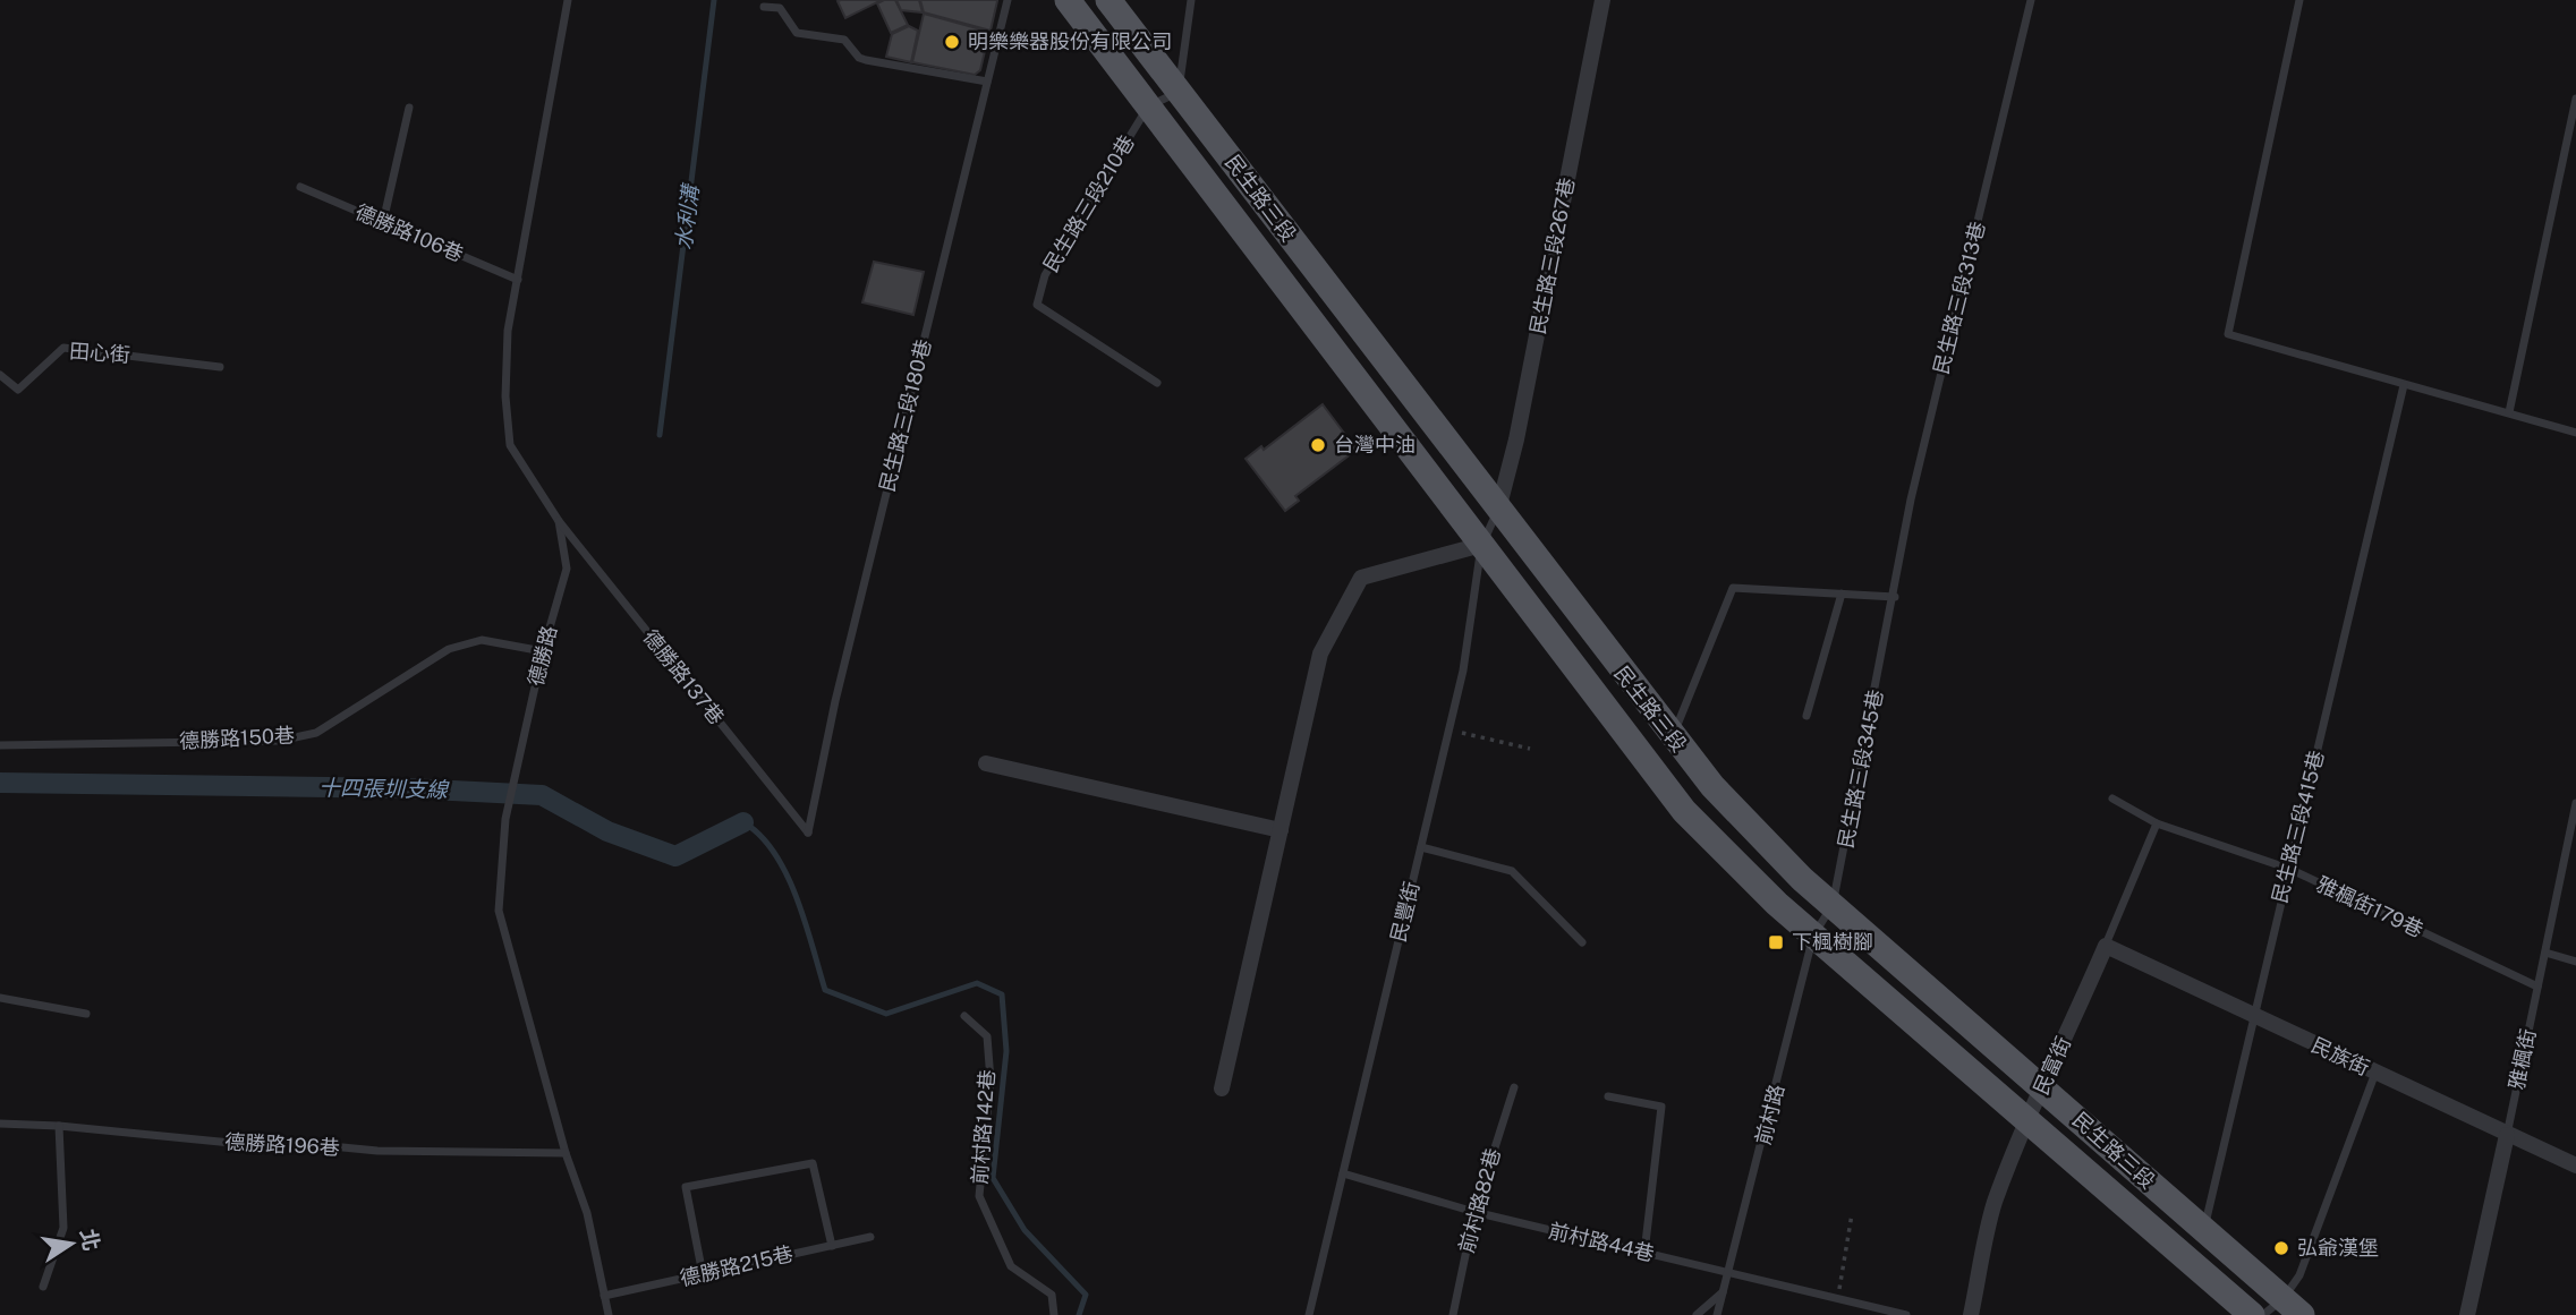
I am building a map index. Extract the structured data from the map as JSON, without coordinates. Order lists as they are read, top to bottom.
{
  "streets": {
    "main road": ["民生路三段"],
    "street": [
      "民生路三段267巷",
      "民族街",
      "雅楓街",
      "民富街"
    ],
    "lane": [
      "民生路三段210巷",
      "德勝路106巷",
      "民生路三段313巷",
      "田心街",
      "民生路三段180巷",
      "德勝路",
      "德勝路137巷",
      "德勝路150巷",
      "民生路三段345巷",
      "民生路三段415巷",
      "雅楓街179巷",
      "民豐街",
      "前村路",
      "前村路142巷",
      "德勝路196巷",
      "前村路82巷",
      "前村路44巷",
      "德勝路215巷"
    ]
  },
  "crossings": [
    ["民生路三段", "民生路三段210巷"],
    ["民生路三段", "民生路三段267巷"],
    ["民生路三段", "民生路三段345巷"],
    ["民生路三段", "民生路三段415巷"],
    ["民生路三段", "民豐街"],
    ["民生路三段", "民富街"],
    ["民生路三段", "前村路"],
    ["德勝路106巷", "德勝路"],
    ["民生路三段267巷", "民豐街"],
    ["民生路三段313巷", "民生路三段345巷"],
    ["民生路三段180巷", "德勝路137巷"],
    ["德勝路", "德勝路137巷"],
    ["德勝路", "德勝路150巷"],
    ["德勝路", "德勝路196巷"],
    ["德勝路", "德勝路215巷"],
    ["民生路三段345巷", "前村路"],
    ["民生路三段415巷", "雅楓街179巷"],
    ["民生路三段415巷", "民族街"],
    ["雅楓街179巷", "雅楓街"],
    ["雅楓街179巷", "民富街"],
    ["民豐街", "前村路44巷"],
    ["民族街", "雅楓街"],
    ["民族街", "民富街"],
    ["前村路", "前村路44巷"],
    ["前村路82巷", "前村路44巷"]
  ],
  "water": ["水利溝", "十四張圳支線"],
  "places": {
    "other": ["明樂樂器股份有限公司", "台灣中油", "弘爺漢堡"],
    "transit": ["下楓樹腳"]
  },
  "north": "right"
}
